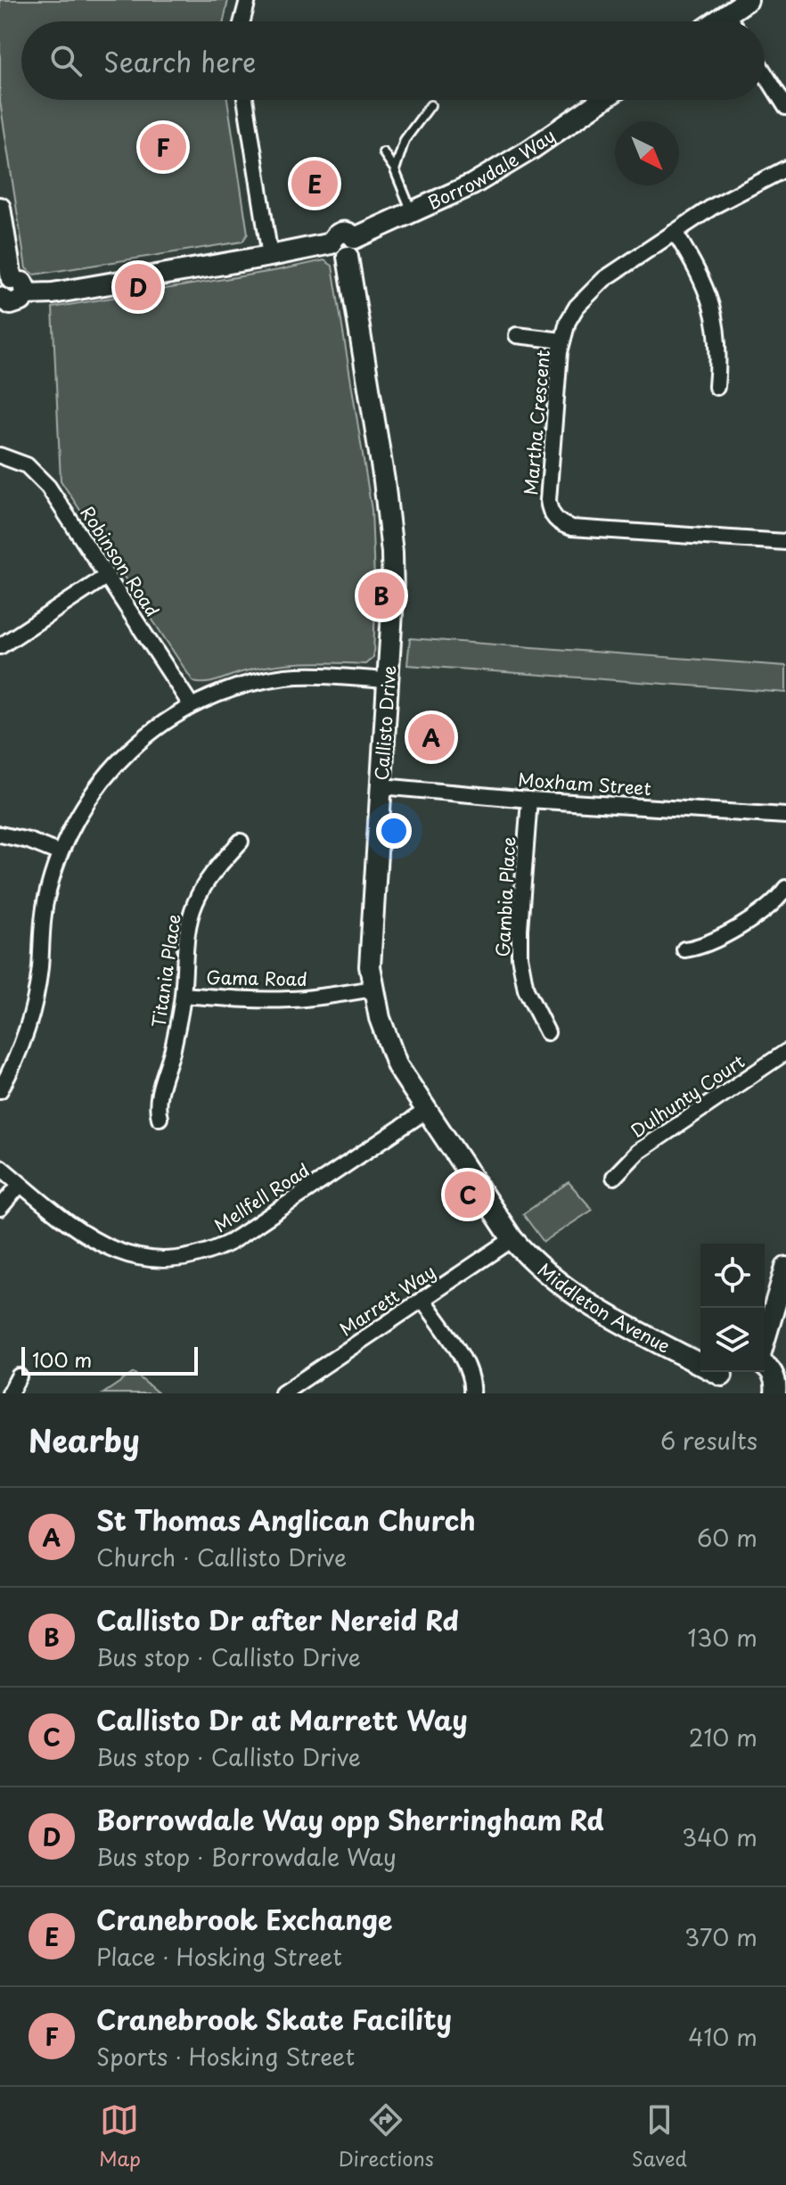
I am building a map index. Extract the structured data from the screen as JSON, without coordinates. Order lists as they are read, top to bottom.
{
  "streets": {
    "street": [
      "Borrowdale Way",
      "Martha Crescent",
      "Robinson Road",
      "Callisto Drive",
      "Moxham Street",
      "Gambia Place",
      "Titania Place",
      "Gama Road",
      "Dulhunty Court",
      "Mellfell Road",
      "Marrett Way",
      "Middleton Avenue"
    ]
  },
  "crossings": [
    ["Borrowdale Way", "Callisto Drive"],
    ["Callisto Drive", "Moxham Street"],
    ["Callisto Drive", "Gama Road"],
    ["Callisto Drive", "Mellfell Road"],
    ["Callisto Drive", "Marrett Way"],
    ["Callisto Drive", "Middleton Avenue"],
    ["Moxham Street", "Gambia Place"],
    ["Titania Place", "Gama Road"],
    ["Marrett Way", "Middleton Avenue"]
  ],
  "scale_bar": "100 m",
  "north": "bottom right",
  "page": {
    "search": "Search here",
    "pins": [
      "F",
      "E",
      "D",
      "B",
      "A",
      "C"
    ],
    "scale": "100 m",
    "heading": ["Nearby", "6 results"],
    "list": [
      {
        "mark": "A",
        "name": "St Thomas Anglican Church",
        "note": "Church · Callisto Drive",
        "value": "60 m"
      },
      {
        "mark": "B",
        "name": "Callisto Dr after Nereid Rd",
        "note": "Bus stop · Callisto Drive",
        "value": "130 m"
      },
      {
        "mark": "C",
        "name": "Callisto Dr at Marrett Way",
        "note": "Bus stop · Callisto Drive",
        "value": "210 m"
      },
      {
        "mark": "D",
        "name": "Borrowdale Way opp Sherringham Rd",
        "note": "Bus stop · Borrowdale Way",
        "value": "340 m"
      },
      {
        "mark": "E",
        "name": "Cranebrook Exchange",
        "note": "Place · Hosking Street",
        "value": "370 m"
      },
      {
        "mark": "F",
        "name": "Cranebrook Skate Facility",
        "note": "Sports · Hosking Street",
        "value": "410 m"
      }
    ],
    "nav": ["Map", "Directions", "Saved"]
  }
}
